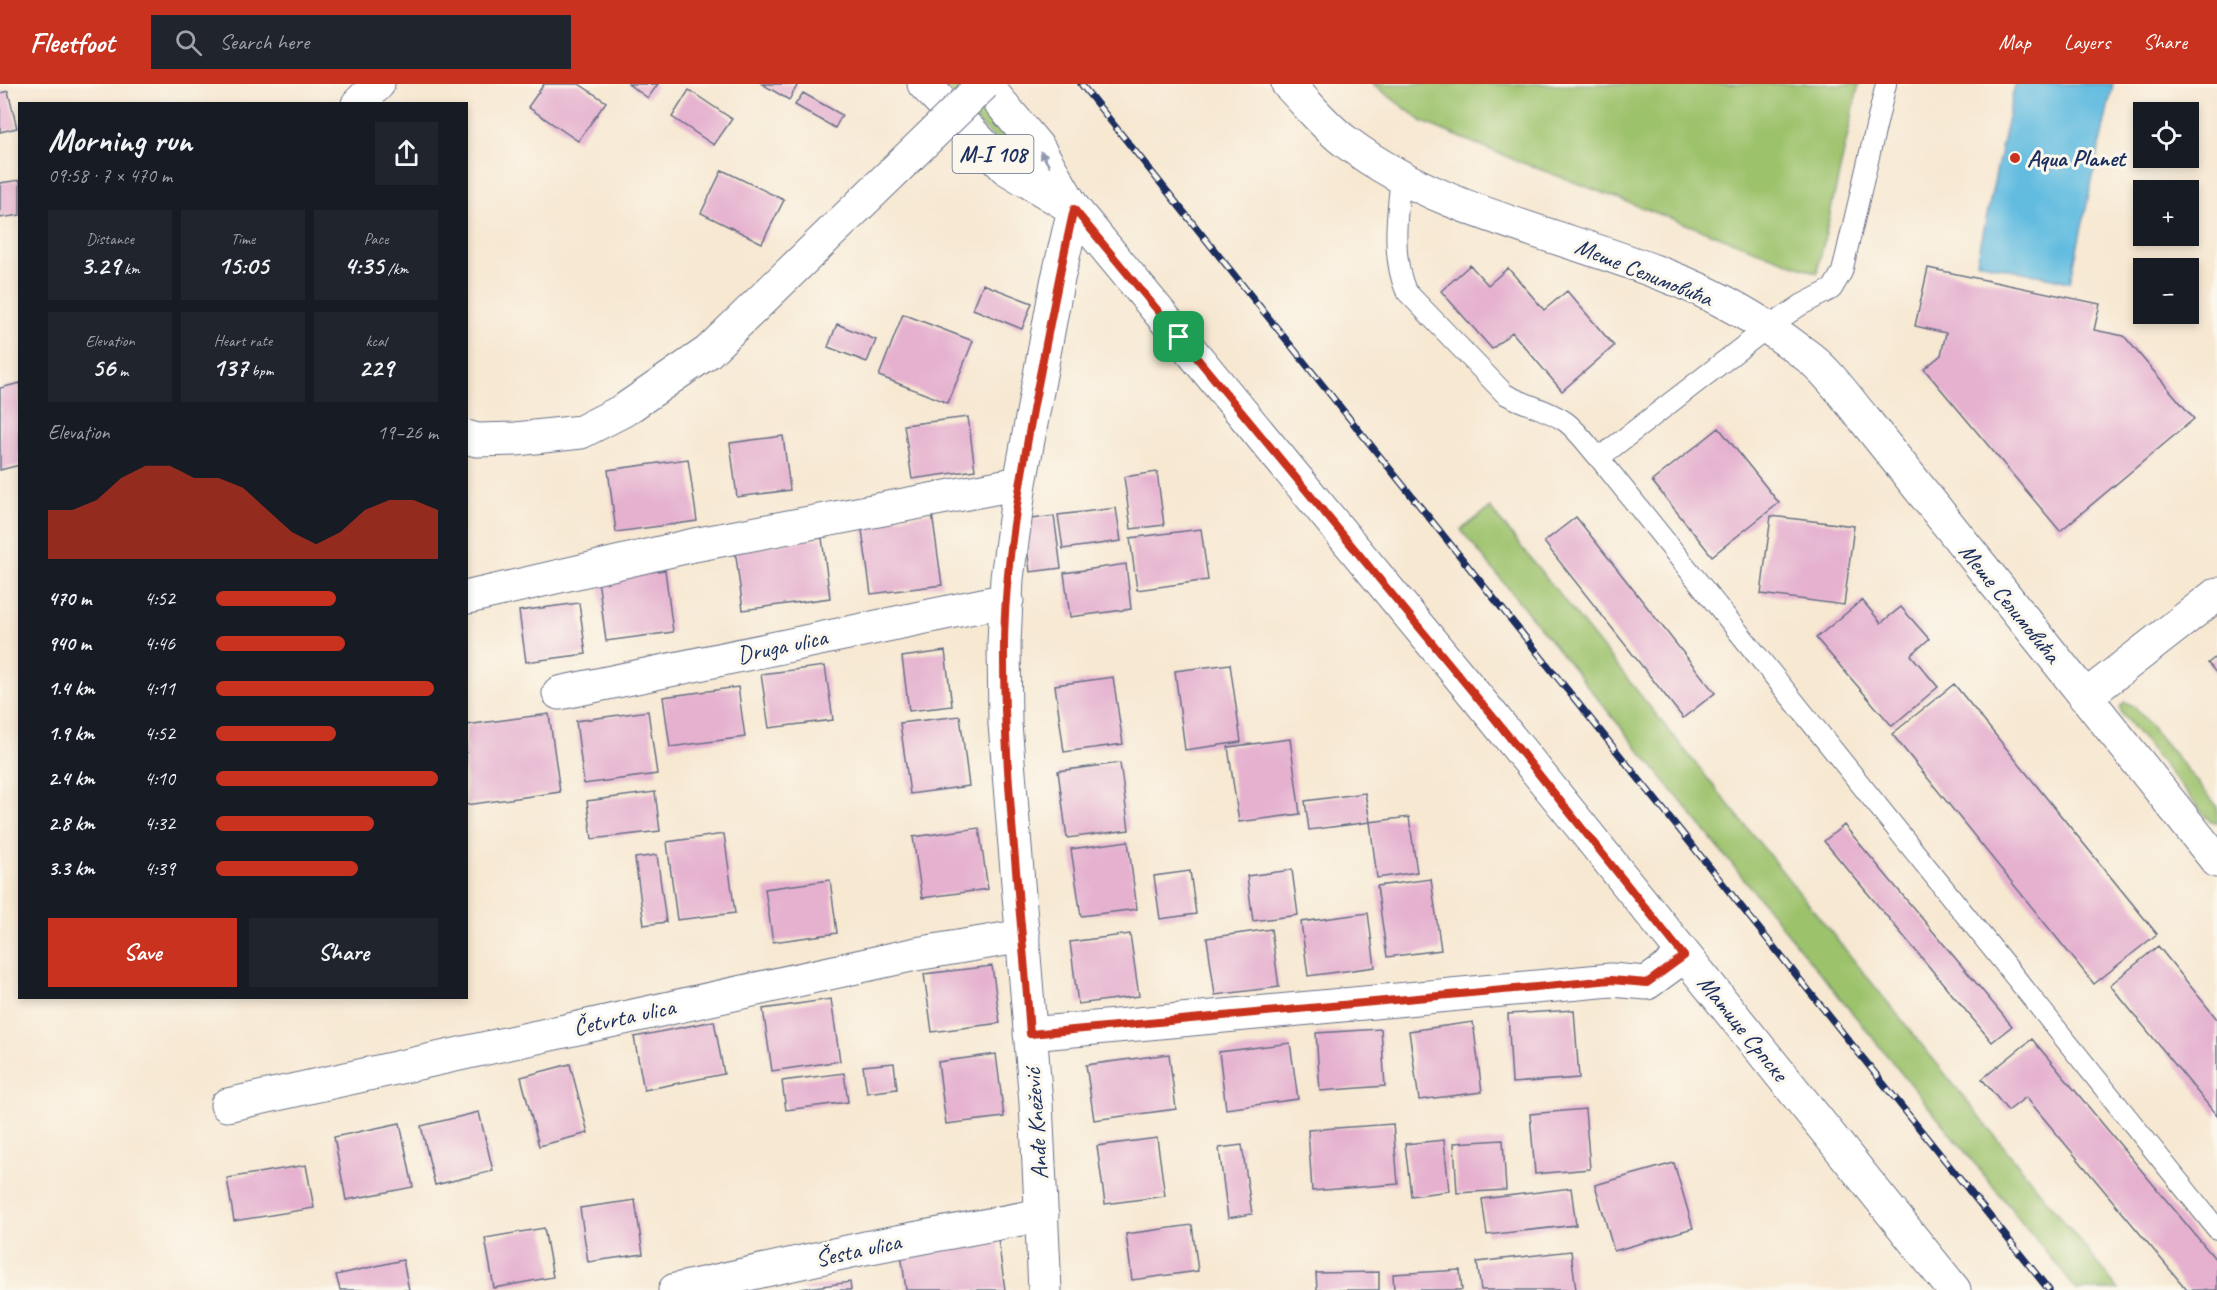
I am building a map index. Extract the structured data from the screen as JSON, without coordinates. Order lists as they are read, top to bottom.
{
  "streets": {
    "street": [
      "M-I 108",
      "Меше Селимовића",
      "Druga ulica",
      "Četvrta ulica",
      "Матице Српске",
      "Anđe Knežević",
      "Šesta ulica"
    ]
  },
  "crossings": [
    ["M-I 108", "Матице Српске"],
    ["M-I 108", "Anđe Knežević"],
    ["Druga ulica", "Anđe Knežević"],
    ["Četvrta ulica", "Anđe Knežević"],
    ["Матице Српске", "Anđe Knežević"],
    ["Anđe Knežević", "Šesta ulica"]
  ],
  "places": ["Aqua Planet"],
  "page": {
    "header": "Fleetfoot",
    "search": "Search here",
    "nav": ["Map", "Layers", "Share"],
    "map_buttons": ["+", "−"],
    "heading": ["Morning run", "09:58 · 7 × 470 m"],
    "stats": [
      ["Distance", "3.29 km"],
      ["Time", "15:05"],
      ["Pace", "4:35 /km"],
      ["Elevation", "56 m"],
      ["Heart rate", "137 bpm"],
      ["kcal", "229"]
    ],
    "chart": ["Elevation", "19–26 m"],
    "list": [
      {
        "name": "470 m",
        "note": "4:52"
      },
      {
        "name": "940 m",
        "note": "4:46"
      },
      {
        "name": "1.4 km",
        "note": "4:11"
      },
      {
        "name": "1.9 km",
        "note": "4:52"
      },
      {
        "name": "2.4 km",
        "note": "4:10"
      },
      {
        "name": "2.8 km",
        "note": "4:32"
      },
      {
        "name": "3.3 km",
        "note": "4:39"
      }
    ],
    "buttons": ["Save", "Share"]
  }
}
